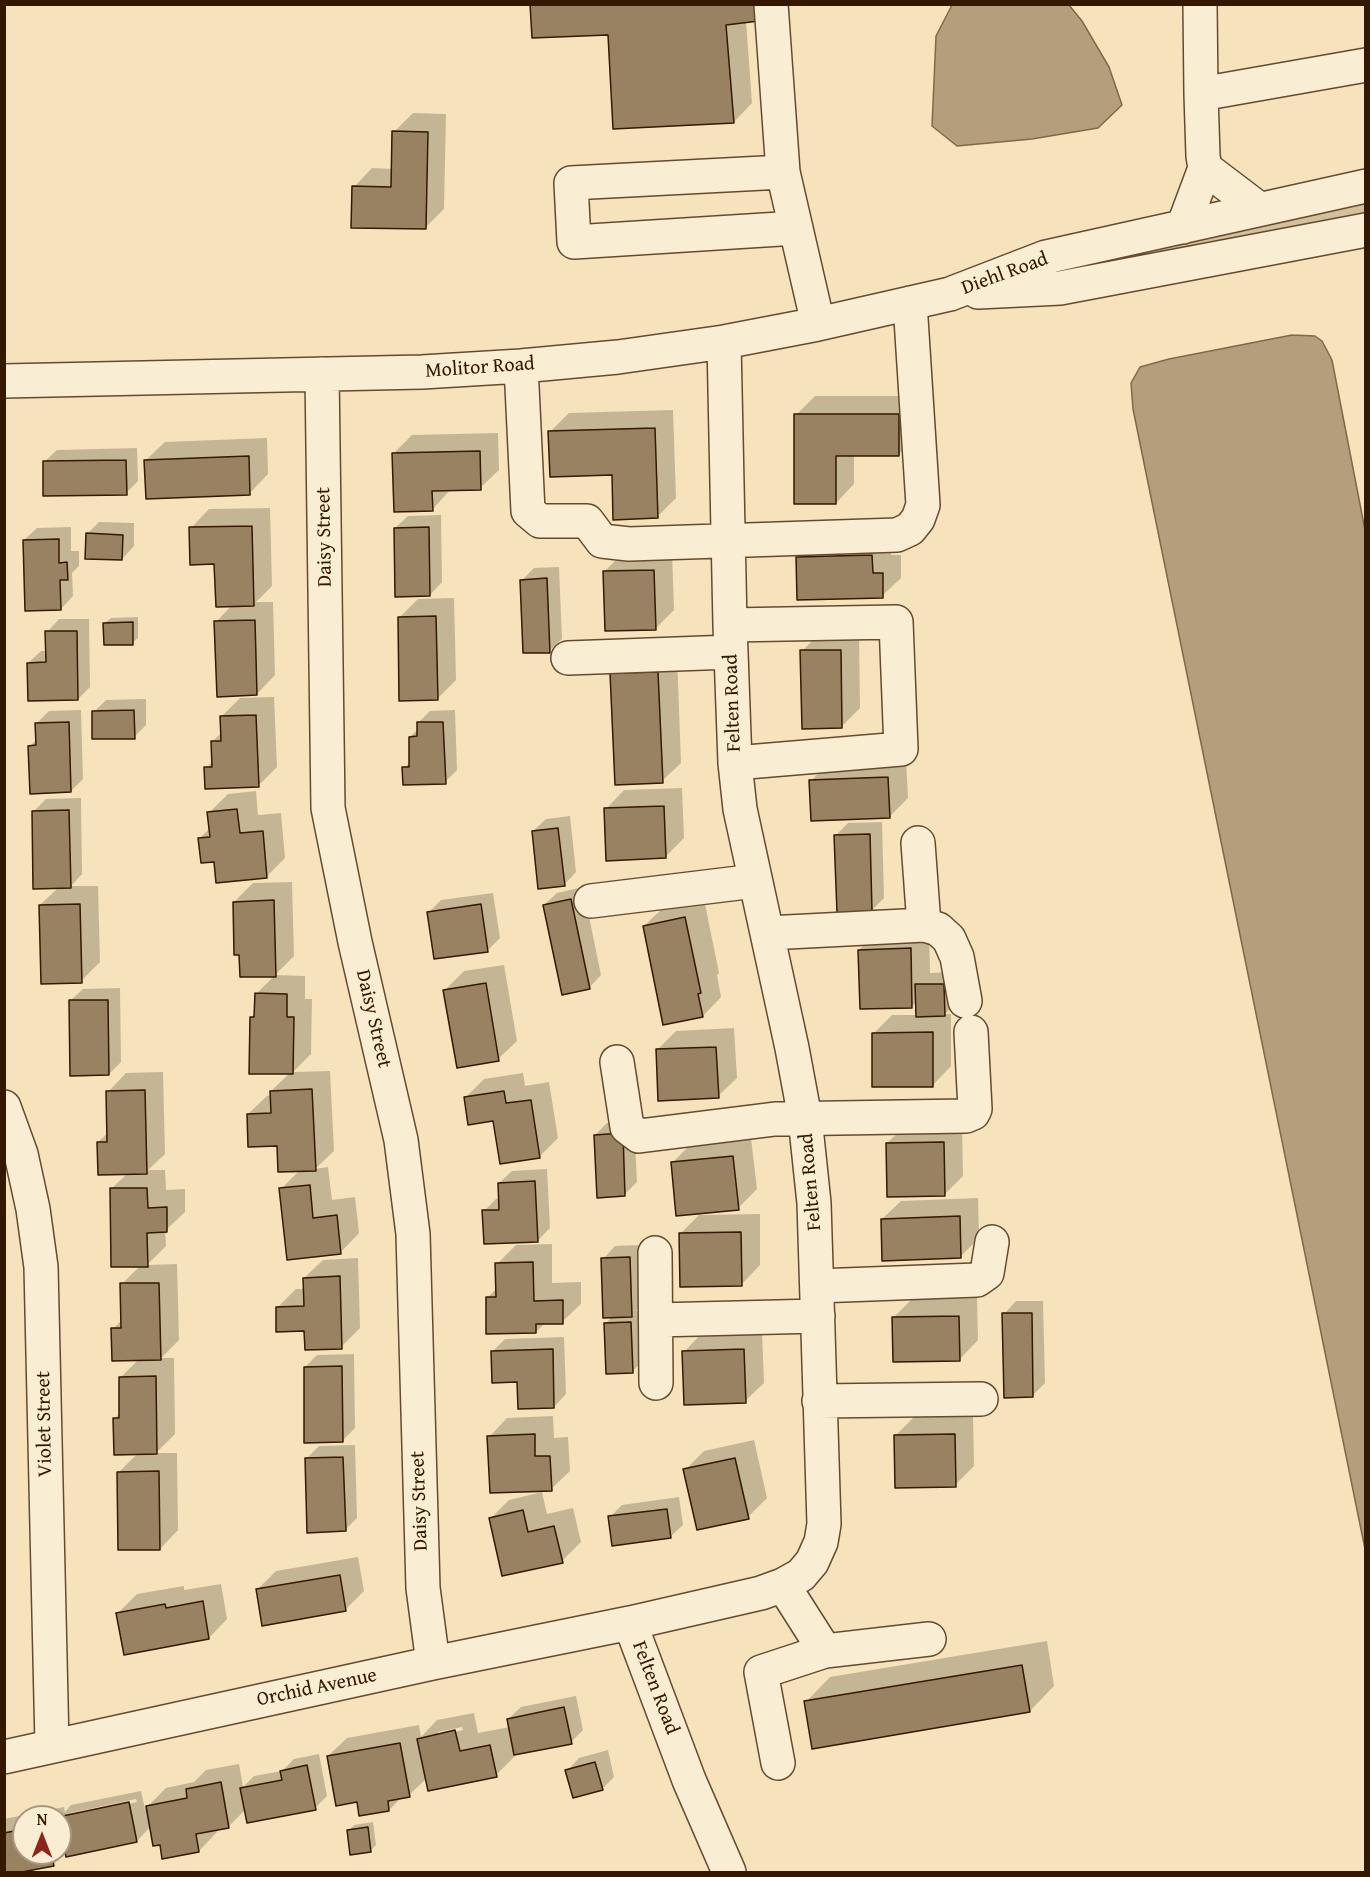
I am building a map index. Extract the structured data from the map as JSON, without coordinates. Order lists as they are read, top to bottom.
{
  "streets": {
    "street": [
      "Diehl Road",
      "Molitor Road",
      "Daisy Street",
      "Felten Road",
      "Violet Street",
      "Orchid Avenue"
    ]
  },
  "crossings": [
    ["Diehl Road", "Molitor Road"],
    ["Molitor Road", "Daisy Street"],
    ["Molitor Road", "Felten Road"],
    ["Daisy Street", "Orchid Avenue"],
    ["Felten Road", "Orchid Avenue"],
    ["Violet Street", "Orchid Avenue"]
  ],
  "north": "top"
}
